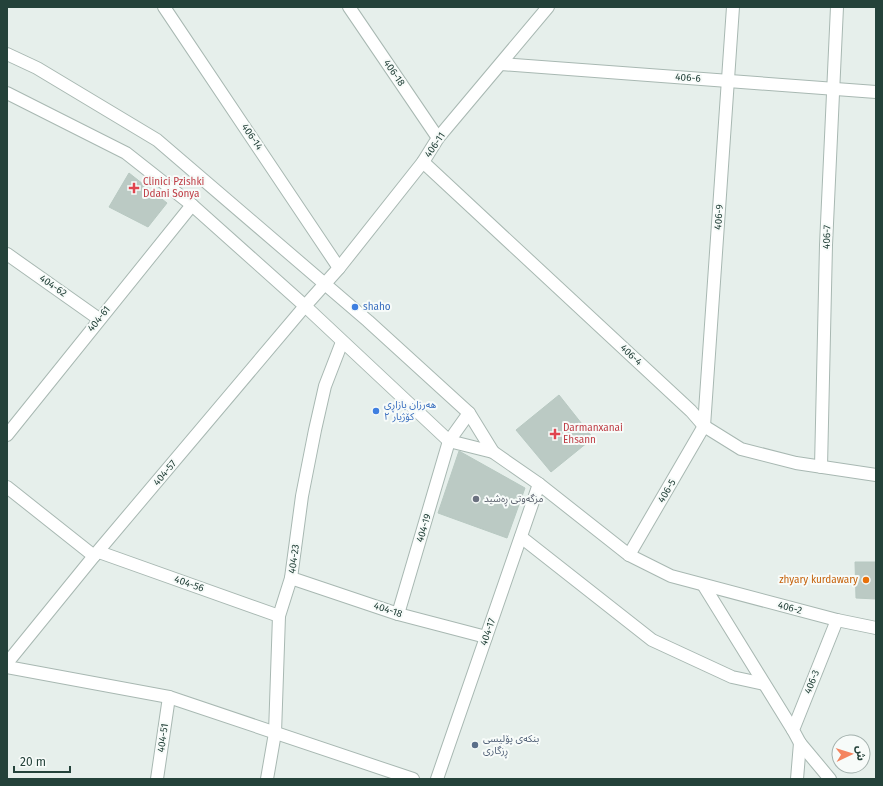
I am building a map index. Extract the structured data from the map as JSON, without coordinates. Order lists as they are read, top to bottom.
{
  "streets": {
    "street": [
      "406-18",
      "406-6",
      "406-14",
      "406-11",
      "406-9",
      "406-7",
      "404-62",
      "404-61",
      "406-4",
      "404-57",
      "406-5",
      "404-19",
      "404-23",
      "404-56",
      "406-2",
      "404-18",
      "404-17",
      "406-3",
      "404-51"
    ]
  },
  "crossings": [
    ["406-18", "406-11"],
    ["406-6", "406-11"],
    ["406-6", "406-9"],
    ["406-6", "406-7"],
    ["406-14", "406-11"],
    ["406-11", "406-4"],
    ["406-11", "404-57"],
    ["406-9", "406-4"],
    ["406-9", "406-5"],
    ["406-7", "406-4"],
    ["404-62", "404-61"],
    ["406-4", "406-5"],
    ["404-57", "404-56"],
    ["406-5", "406-2"],
    ["404-19", "404-18"],
    ["404-23", "404-56"],
    ["404-23", "404-18"],
    ["406-2", "404-17"],
    ["406-2", "406-3"],
    ["404-18", "404-17"]
  ],
  "places": {
    "health": ["Clinici Pzishki Ddani Sonya", "Darmanxanai Ehsann"],
    "other": [
      "shaho",
      "هەرزان بازاڕی کۆژیار ٢",
      "مزگەوتی ڕەشید",
      "zhyary kurdawary",
      "بنکەی پۆلیسی ڕزگاری"
    ]
  },
  "scale_bar": "20 m",
  "north": "right"
}
